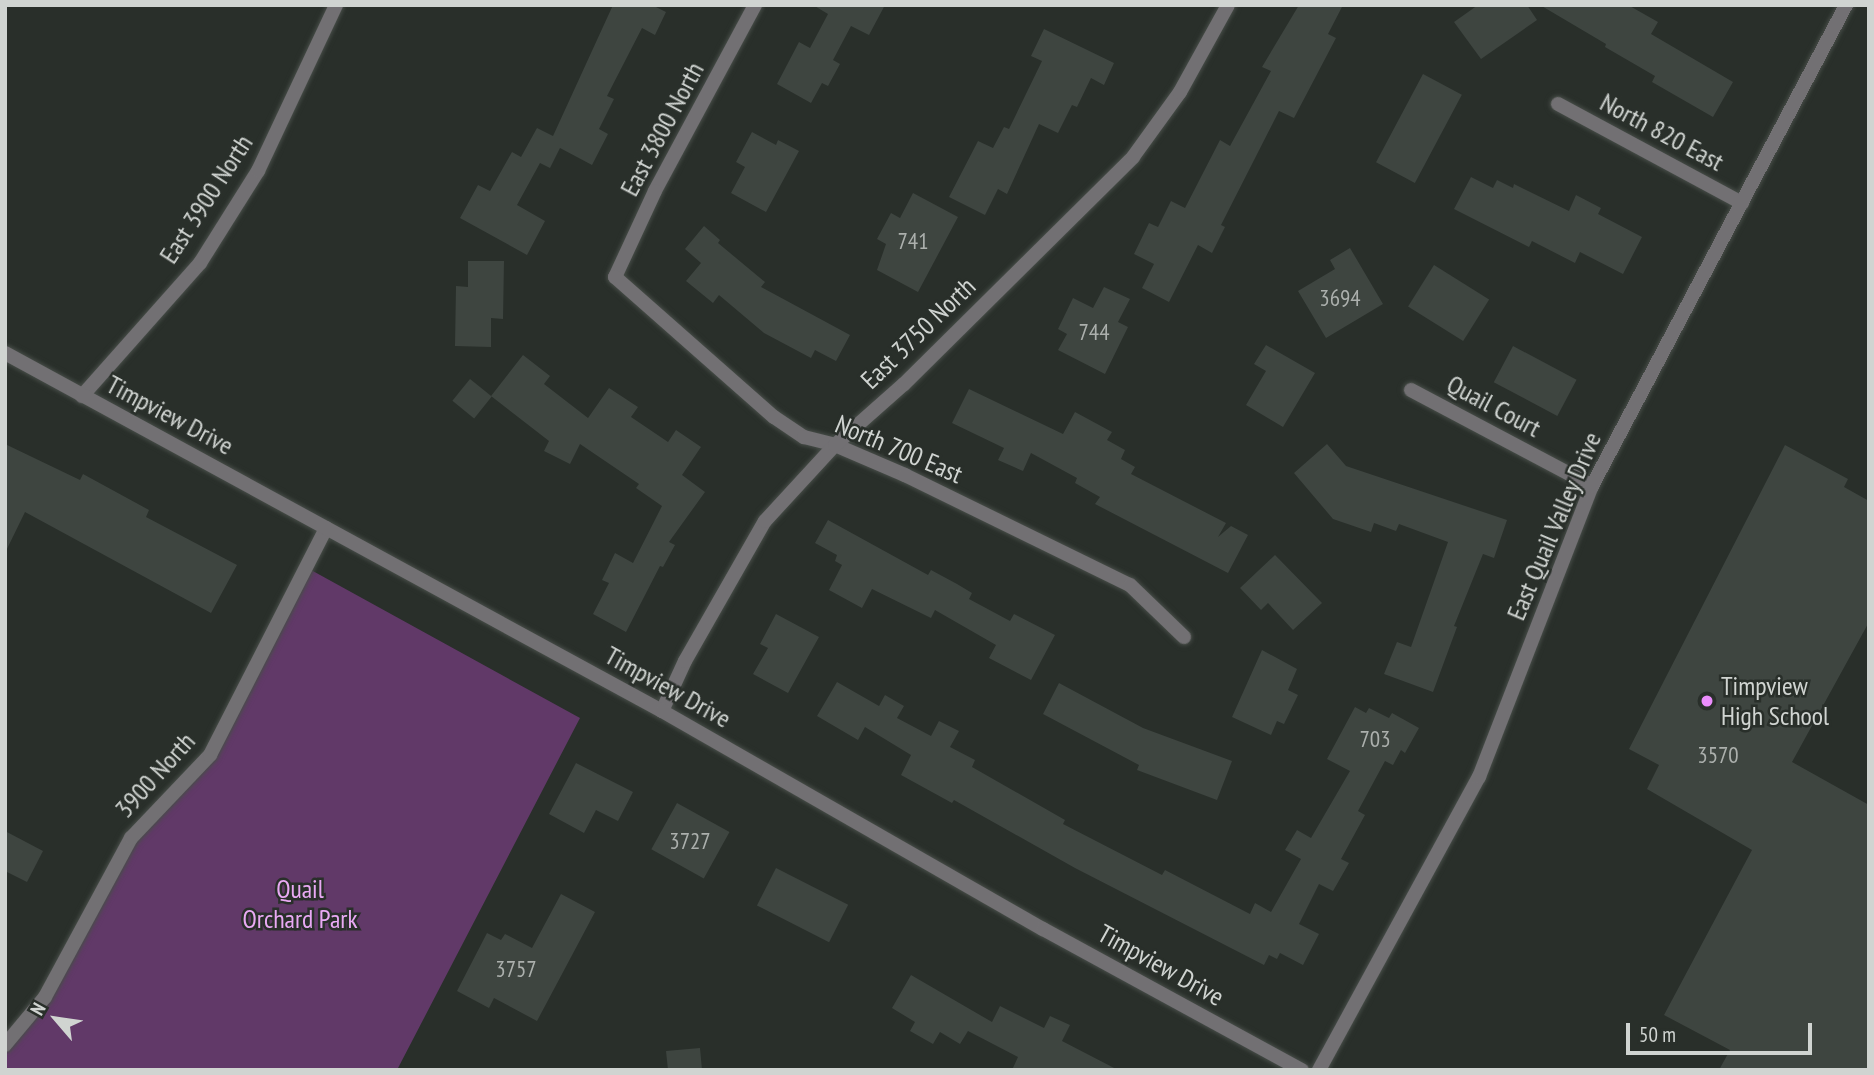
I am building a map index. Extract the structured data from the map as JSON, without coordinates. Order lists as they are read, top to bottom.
{
  "streets": {
    "street": [
      "East 3800 North",
      "North 820 East",
      "East 3900 North",
      "East 3750 North",
      "Quail Court",
      "Timpview Drive",
      "North 700 East",
      "East Quail Valley Drive",
      "3900 North"
    ]
  },
  "crossings": [
    ["East 3800 North", "North 700 East"],
    ["North 820 East", "East Quail Valley Drive"],
    ["East 3900 North", "Timpview Drive"],
    ["East 3750 North", "Timpview Drive"],
    ["East 3750 North", "North 700 East"],
    ["Quail Court", "East Quail Valley Drive"],
    ["Timpview Drive", "3900 North"]
  ],
  "parks": ["Quail Orchard Park"],
  "places": ["Timpview High School"],
  "house_numbers": [
    "741",
    "3694",
    "744",
    "703",
    "3570",
    "3727",
    "3757"
  ],
  "scale_bar": "50 m",
  "north": "top left"
}
